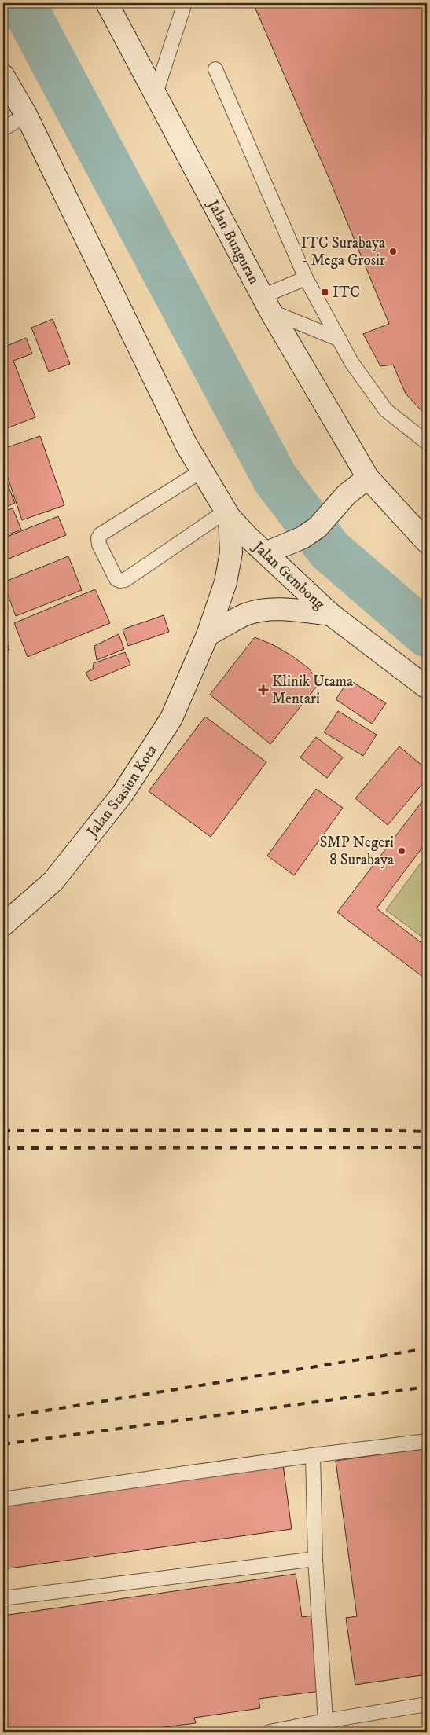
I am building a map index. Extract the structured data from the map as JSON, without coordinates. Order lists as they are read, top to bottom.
{
  "streets": {
    "main road": ["Jalan Bunguran", "Jalan Gembong", "Jalan Stasiun Kota"]
  },
  "crossings": [
    ["Jalan Gembong", "Jalan Stasiun Kota"]
  ],
  "places": {
    "other": ["ITC Surabaya - Mega Grosir", "SMP Negeri 8 Surabaya"],
    "transit": ["ITC"],
    "health": ["Klinik Utama Mentari"]
  }
}
